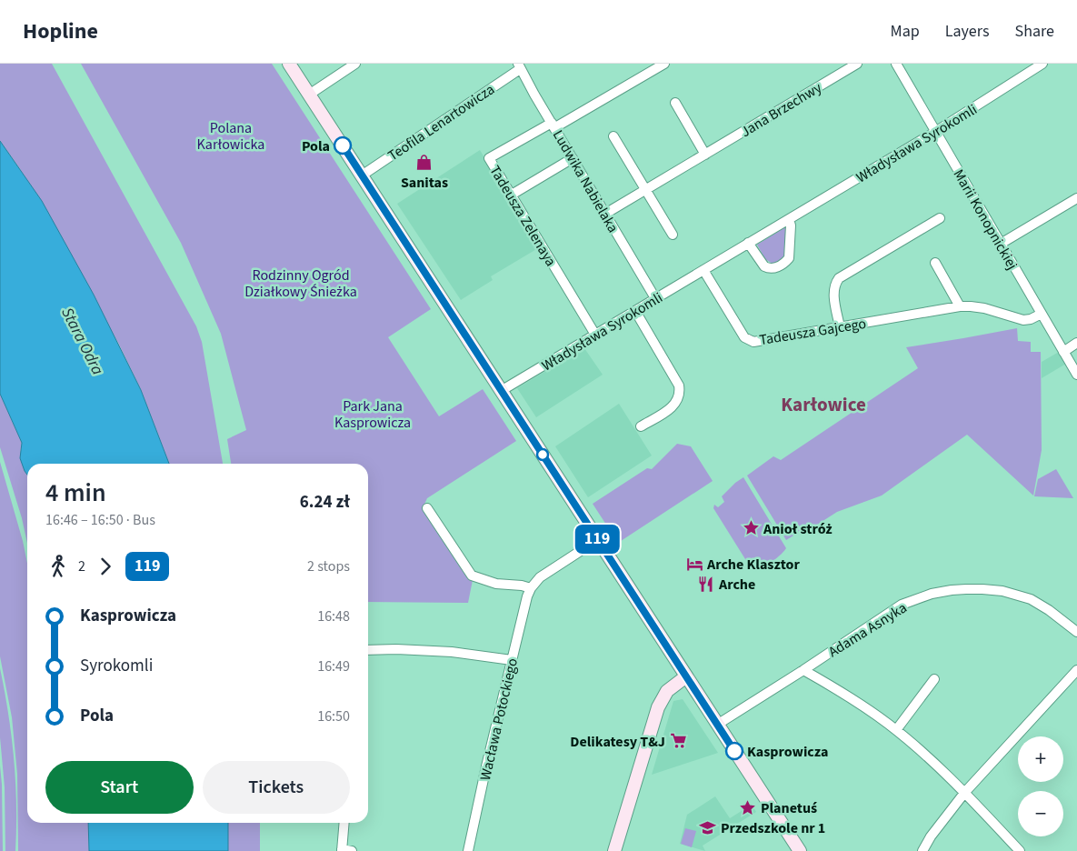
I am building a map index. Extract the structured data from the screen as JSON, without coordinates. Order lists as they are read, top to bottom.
{
  "streets": {
    "street": [
      "Jana Brzechwy",
      "Teofila Lenartowicza",
      "Władysława Syrokomli",
      "Ludwika Nabielaka",
      "Tadeusza Zelenaya",
      "Marii Konopnickiej",
      "Tadeusza Gajcego",
      "Adama Asnyka",
      "Wacława Potockiego"
    ]
  },
  "crossings": [
    ["Jana Brzechwy", "Ludwika Nabielaka"],
    ["Teofila Lenartowicza", "Ludwika Nabielaka"],
    ["Władysława Syrokomli", "Ludwika Nabielaka"],
    ["Władysława Syrokomli", "Tadeusza Zelenaya"],
    ["Władysława Syrokomli", "Marii Konopnickiej"],
    ["Władysława Syrokomli", "Tadeusza Gajcego"],
    ["Ludwika Nabielaka", "Tadeusza Zelenaya"],
    ["Marii Konopnickiej", "Tadeusza Gajcego"]
  ],
  "districts": ["Karłowice"],
  "water": ["Stara Odra"],
  "parks": ["Polana Karłowicka", "Rodzinny Ogród Działkowy Śnieżka", "Park Jana Kasprowicza"],
  "places": {
    "other": ["Pola", "Kasprowicza"],
    "shop": ["Sanitas"],
    "place": ["Anioł stróż", "Planetuś"],
    "hotel": ["Arche Klasztor"],
    "restaurant": ["Arche"],
    "supermarket": ["Delikatesy T&J"],
    "school or university": ["Przedszkole nr 1"]
  },
  "lines": ["bus line 119"],
  "page": {
    "header": "Hopline",
    "nav": ["Map", "Layers", "Share"],
    "on_map": "119",
    "heading": ["4 min", "16:46 – 16:50 · Bus", "6.24 zł"],
    "legs": ["2", "119", "2 stops"],
    "list": [
      {
        "name": "Kasprowicza",
        "value": "16:48"
      },
      {
        "name": "Syrokomli",
        "value": "16:49"
      },
      {
        "name": "Pola",
        "value": "16:50"
      }
    ],
    "map_buttons": ["+", "−"],
    "buttons": ["Start", "Tickets"]
  }
}
